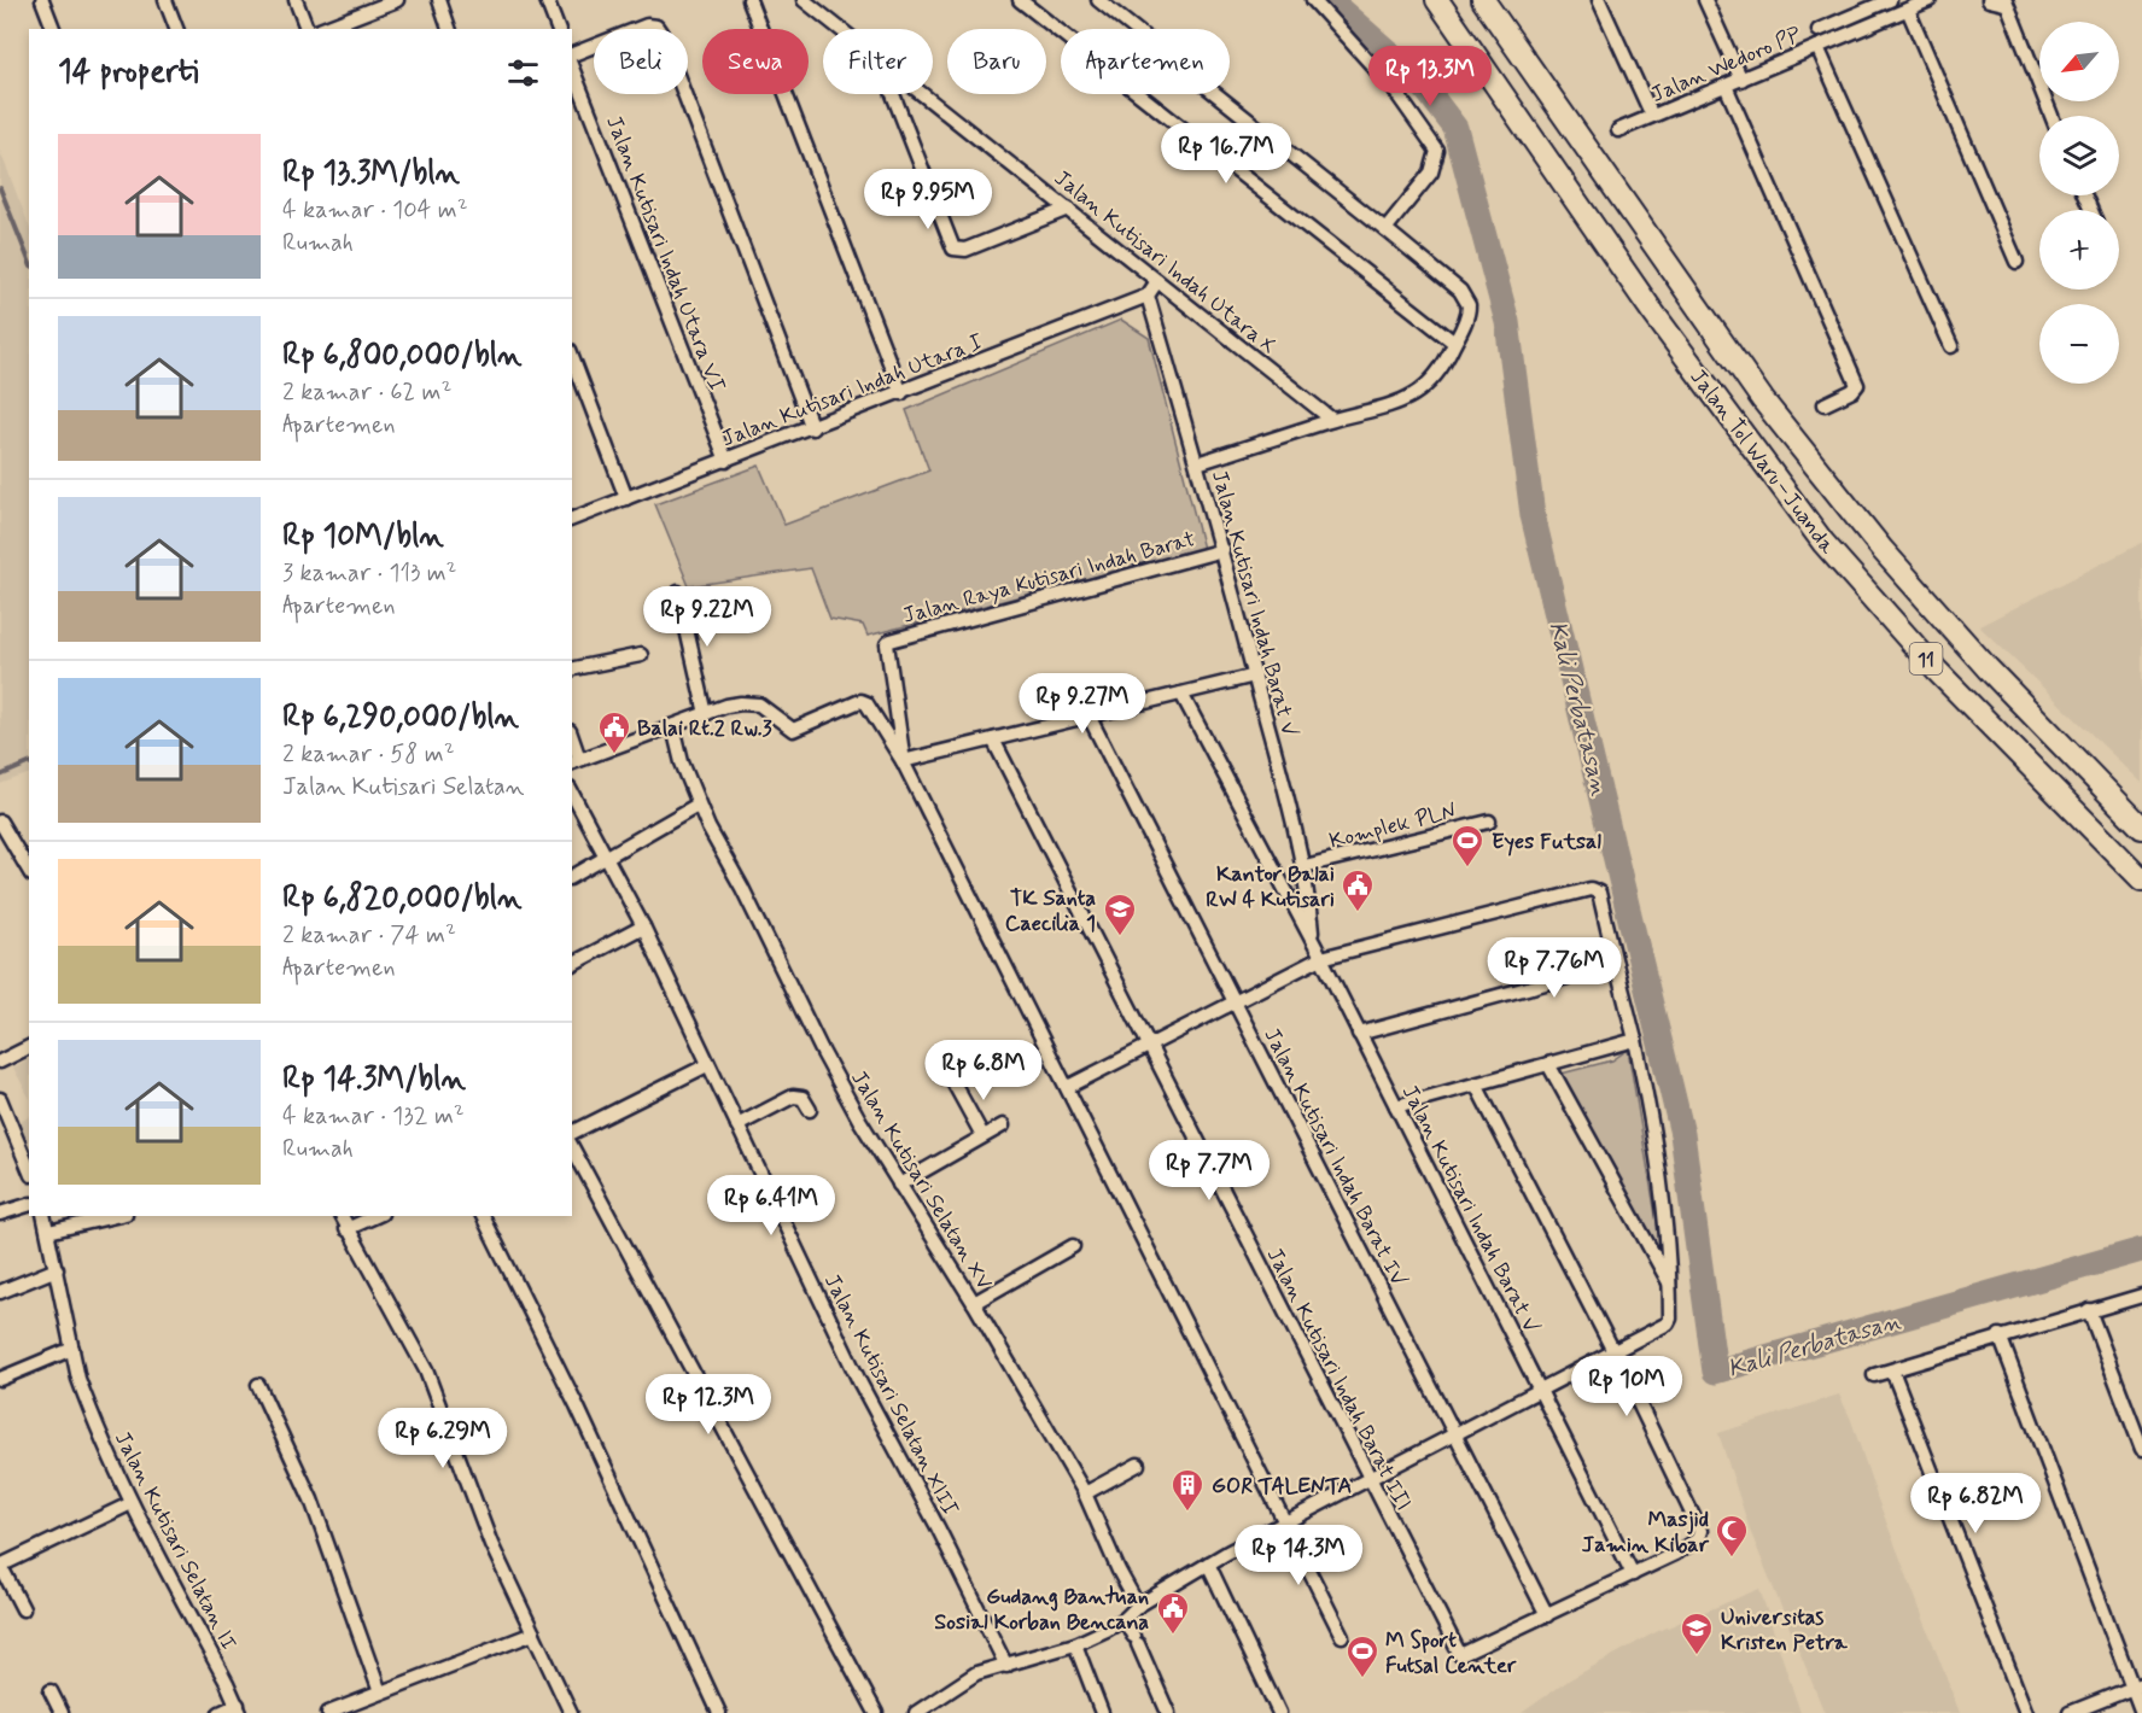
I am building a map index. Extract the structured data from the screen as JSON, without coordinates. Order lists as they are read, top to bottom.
{
  "streets": {
    "highway": ["Jalan Tol Waru–Juanda", "11"],
    "street": [
      "Jalan Wedoro PP",
      "Jalan Kutisari Indah Utara VI",
      "Jalan Kutisari Indah Utara X",
      "Jalan Kutisari Indah Utara I",
      "Jalan Raya Kutisari Indah Barat",
      "Jalan Kutisari Indah Barat V",
      "Komplek PLN",
      "Jalan Kutisari Indah Barat IV",
      "Jalan Kutisari Selatan XV",
      "Jalan Kutisari Indah Barat III",
      "Jalan Kutisari Selatan XIII",
      "Jalan Kutisari Selatan II"
    ]
  },
  "crossings": [
    ["Jalan Kutisari Indah Utara VI", "Jalan Kutisari Indah Utara I"],
    ["Jalan Kutisari Indah Utara I", "Jalan Kutisari Indah Barat V"],
    ["Jalan Raya Kutisari Indah Barat", "Jalan Kutisari Indah Barat V"],
    ["Jalan Kutisari Indah Barat V", "Komplek PLN"],
    ["Jalan Kutisari Indah Barat IV", "Jalan Kutisari Indah Barat III"]
  ],
  "water": ["Kali Perbatasan"],
  "places": {
    "public building": ["Balai Rt.2 Rw.3", "Kantor Balai RW 4 Kutisari", "Gudang Bantuan Sosial Korban Bencana"],
    "sports": ["Eyes Futsal", "M Sport Futsal Center"],
    "school or university": ["TK Santa Caecilia 1", "Universitas Kristen Petra"],
    "building": ["GOR TALENTA"],
    "mosque": ["Masjid Jamin Kibar"]
  },
  "north": "bottom left",
  "page": {
    "map_buttons": ["+", "−"],
    "chip": [
      "Beli",
      "Sewa",
      "Filter",
      "Baru",
      "Apartemen"
    ],
    "heading": "14 properti",
    "price": [
      "Rp 13.3M",
      "Rp 16.7M",
      "Rp 9.95M",
      "Rp 9.22M",
      "Rp 9.27M",
      "Rp 7.76M",
      "Rp 6.8M",
      "Rp 7.7M",
      "Rp 6.41M",
      "Rp 10M",
      "Rp 12.3M",
      "Rp 6.29M",
      "Rp 6.82M",
      "Rp 14.3M"
    ],
    "list": [
      {
        "name": "Rp 13.3M/bln",
        "note": "4 kamar · 104 m² · Rumah"
      },
      {
        "name": "Rp 6,800,000/bln",
        "note": "2 kamar · 62 m² · Apartemen"
      },
      {
        "name": "Rp 10M/bln",
        "note": "3 kamar · 113 m² · Apartemen"
      },
      {
        "name": "Rp 6,290,000/bln",
        "note": "2 kamar · 58 m² · Jalan Kutisari Selatan"
      },
      {
        "name": "Rp 6,820,000/bln",
        "note": "2 kamar · 74 m² · Apartemen"
      },
      {
        "name": "Rp 14.3M/bln",
        "note": "4 kamar · 132 m² · Rumah"
      }
    ]
  }
}
